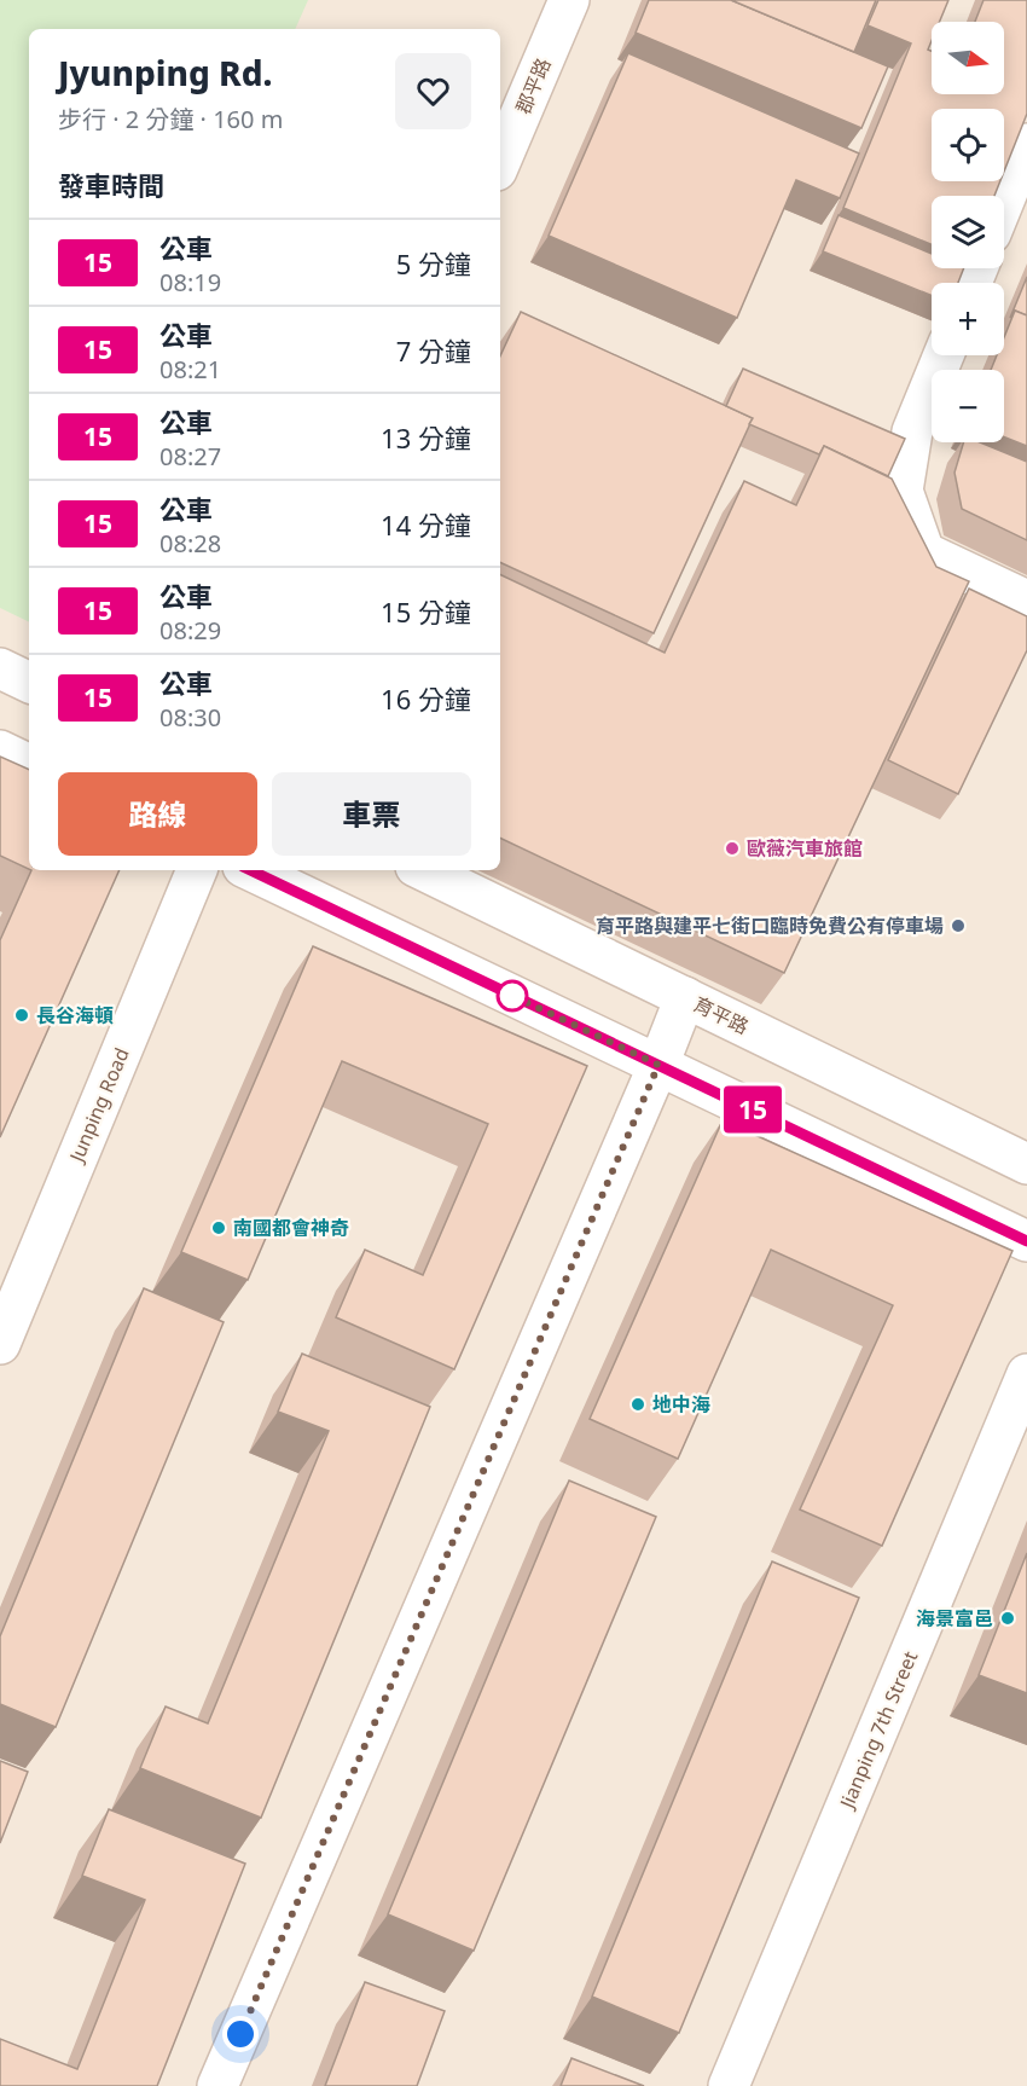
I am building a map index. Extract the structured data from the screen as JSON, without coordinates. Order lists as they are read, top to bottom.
{
  "streets": {
    "street": [
      "郡平路",
      "育平路",
      "Junping Road",
      "Jianping 7th Street"
    ]
  },
  "places": [
    "歐薇汽車旅館",
    "育平路與建平七街口臨時免費公有停車場",
    "長谷海頓",
    "南國都會神奇",
    "地中海",
    "海景富邑"
  ],
  "lines": ["bus line 15"],
  "north": "right",
  "page": {
    "on_map": "15",
    "map_buttons": ["+", "−"],
    "heading": [
      ["Jyunping Rd.", "步行 · 2 分鐘 · 160 m"],
      "發車時間"
    ],
    "list": [
      {
        "mark": "15",
        "name": "公車",
        "note": "08:19",
        "value": "5 分鐘"
      },
      {
        "mark": "15",
        "name": "公車",
        "note": "08:21",
        "value": "7 分鐘"
      },
      {
        "mark": "15",
        "name": "公車",
        "note": "08:27",
        "value": "13 分鐘"
      },
      {
        "mark": "15",
        "name": "公車",
        "note": "08:28",
        "value": "14 分鐘"
      },
      {
        "mark": "15",
        "name": "公車",
        "note": "08:29",
        "value": "15 分鐘"
      },
      {
        "mark": "15",
        "name": "公車",
        "note": "08:30",
        "value": "16 分鐘"
      }
    ],
    "buttons": ["路線", "車票"]
  }
}
